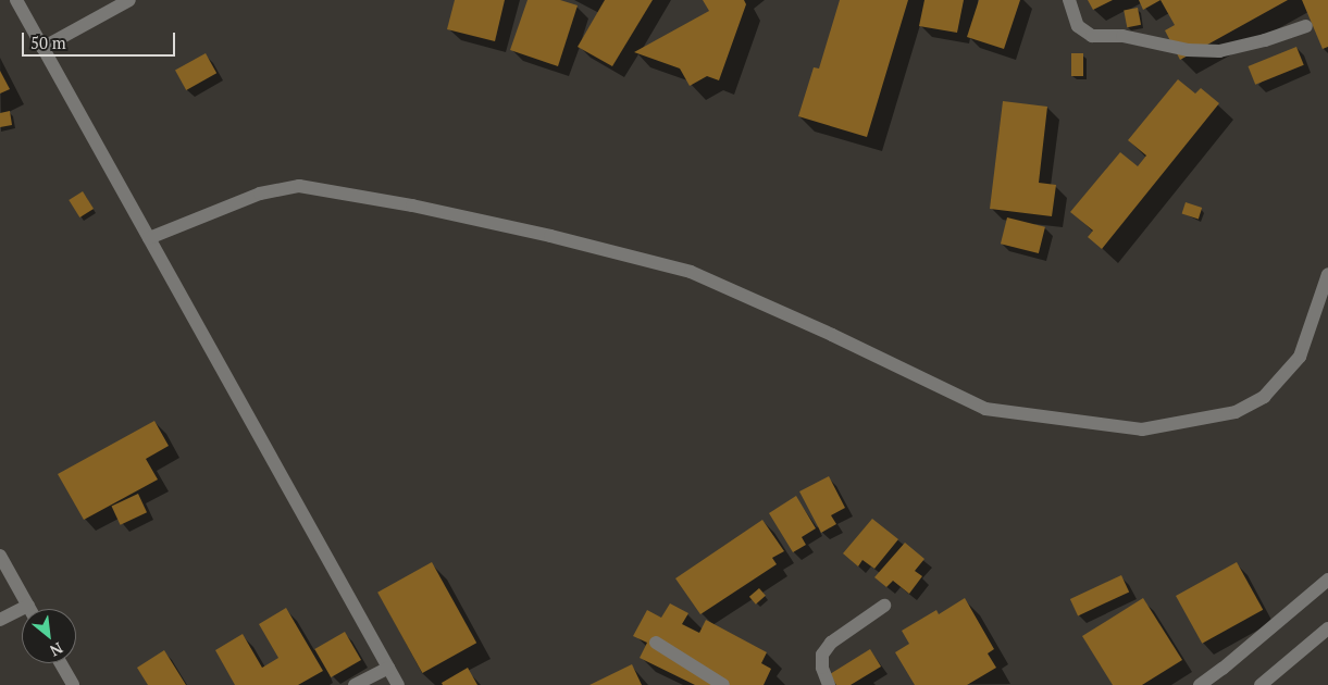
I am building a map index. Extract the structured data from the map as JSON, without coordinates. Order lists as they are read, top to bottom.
{
  "scale_bar": "50 m",
  "north": "bottom right"
}
